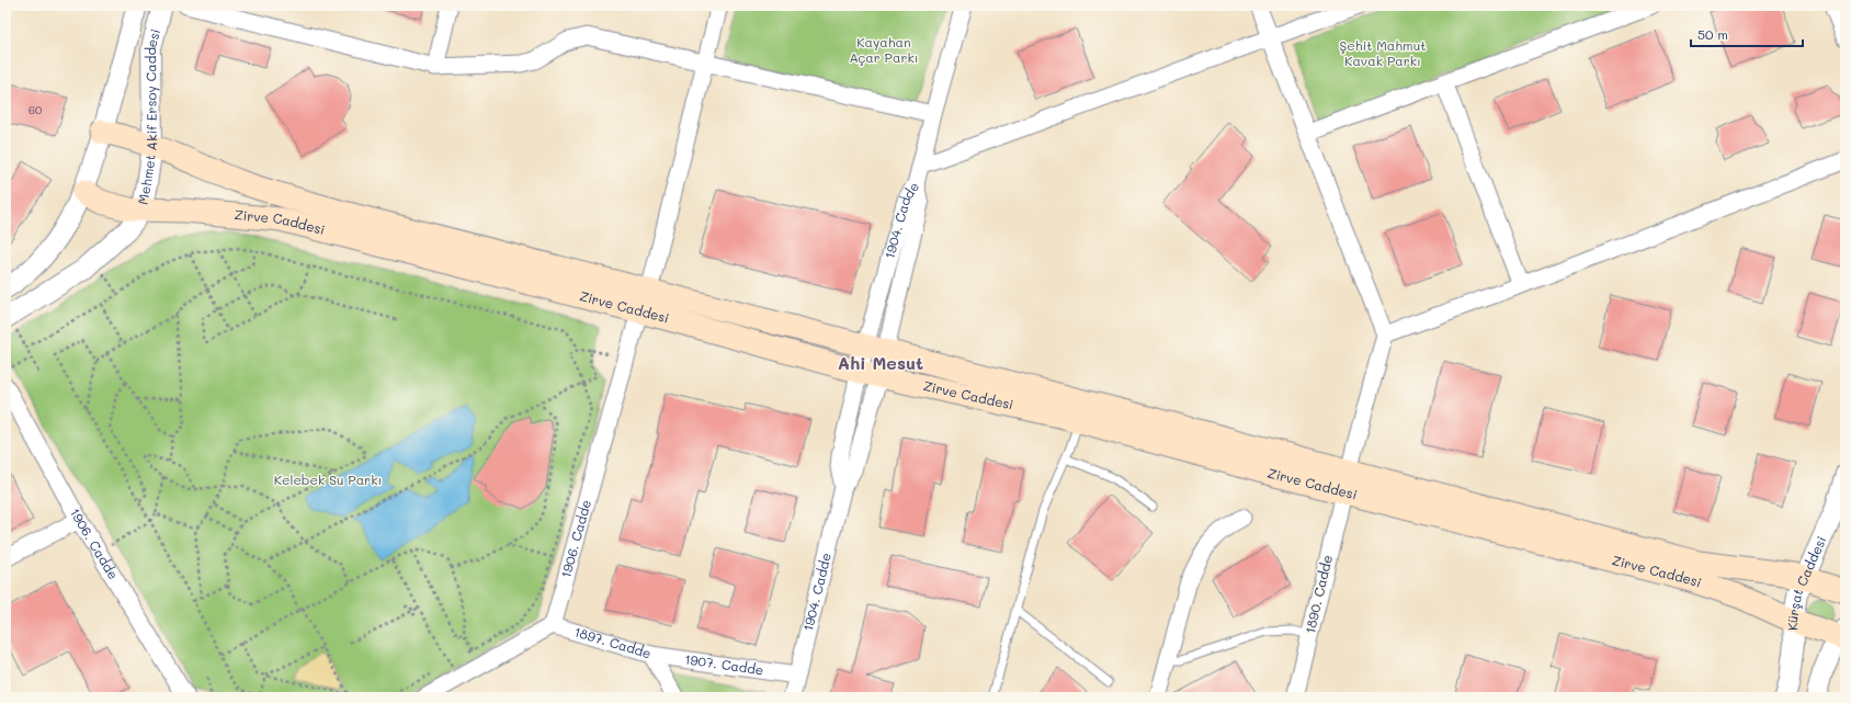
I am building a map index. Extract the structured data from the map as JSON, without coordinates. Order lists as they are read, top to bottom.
{
  "streets": {
    "main road": ["Zirve Caddesi"],
    "street": [
      "Mehmet Akif Ersoy Caddesi",
      "1904. Cadde",
      "1906. Cadde",
      "Kürşat Caddesi",
      "1890. Cadde",
      "1897. Cadde",
      "1907. Cadde"
    ]
  },
  "crossings": [
    ["Mehmet Akif Ersoy Caddesi", "Zirve Caddesi"],
    ["Zirve Caddesi", "1904. Cadde"],
    ["Zirve Caddesi", "1906. Cadde"],
    ["Zirve Caddesi", "Kürşat Caddesi"],
    ["Zirve Caddesi", "1890. Cadde"],
    ["1904. Cadde", "1907. Cadde"],
    ["1906. Cadde", "1897. Cadde"],
    ["1897. Cadde", "1907. Cadde"]
  ],
  "districts": ["Ahi Mesut"],
  "parks": ["Kayahan Açar Parkı", "Şehit Mahmut Kavak Parkı", "Kelebek Su Parkı"],
  "house_numbers": ["60"],
  "scale_bar": "50 m"
}
